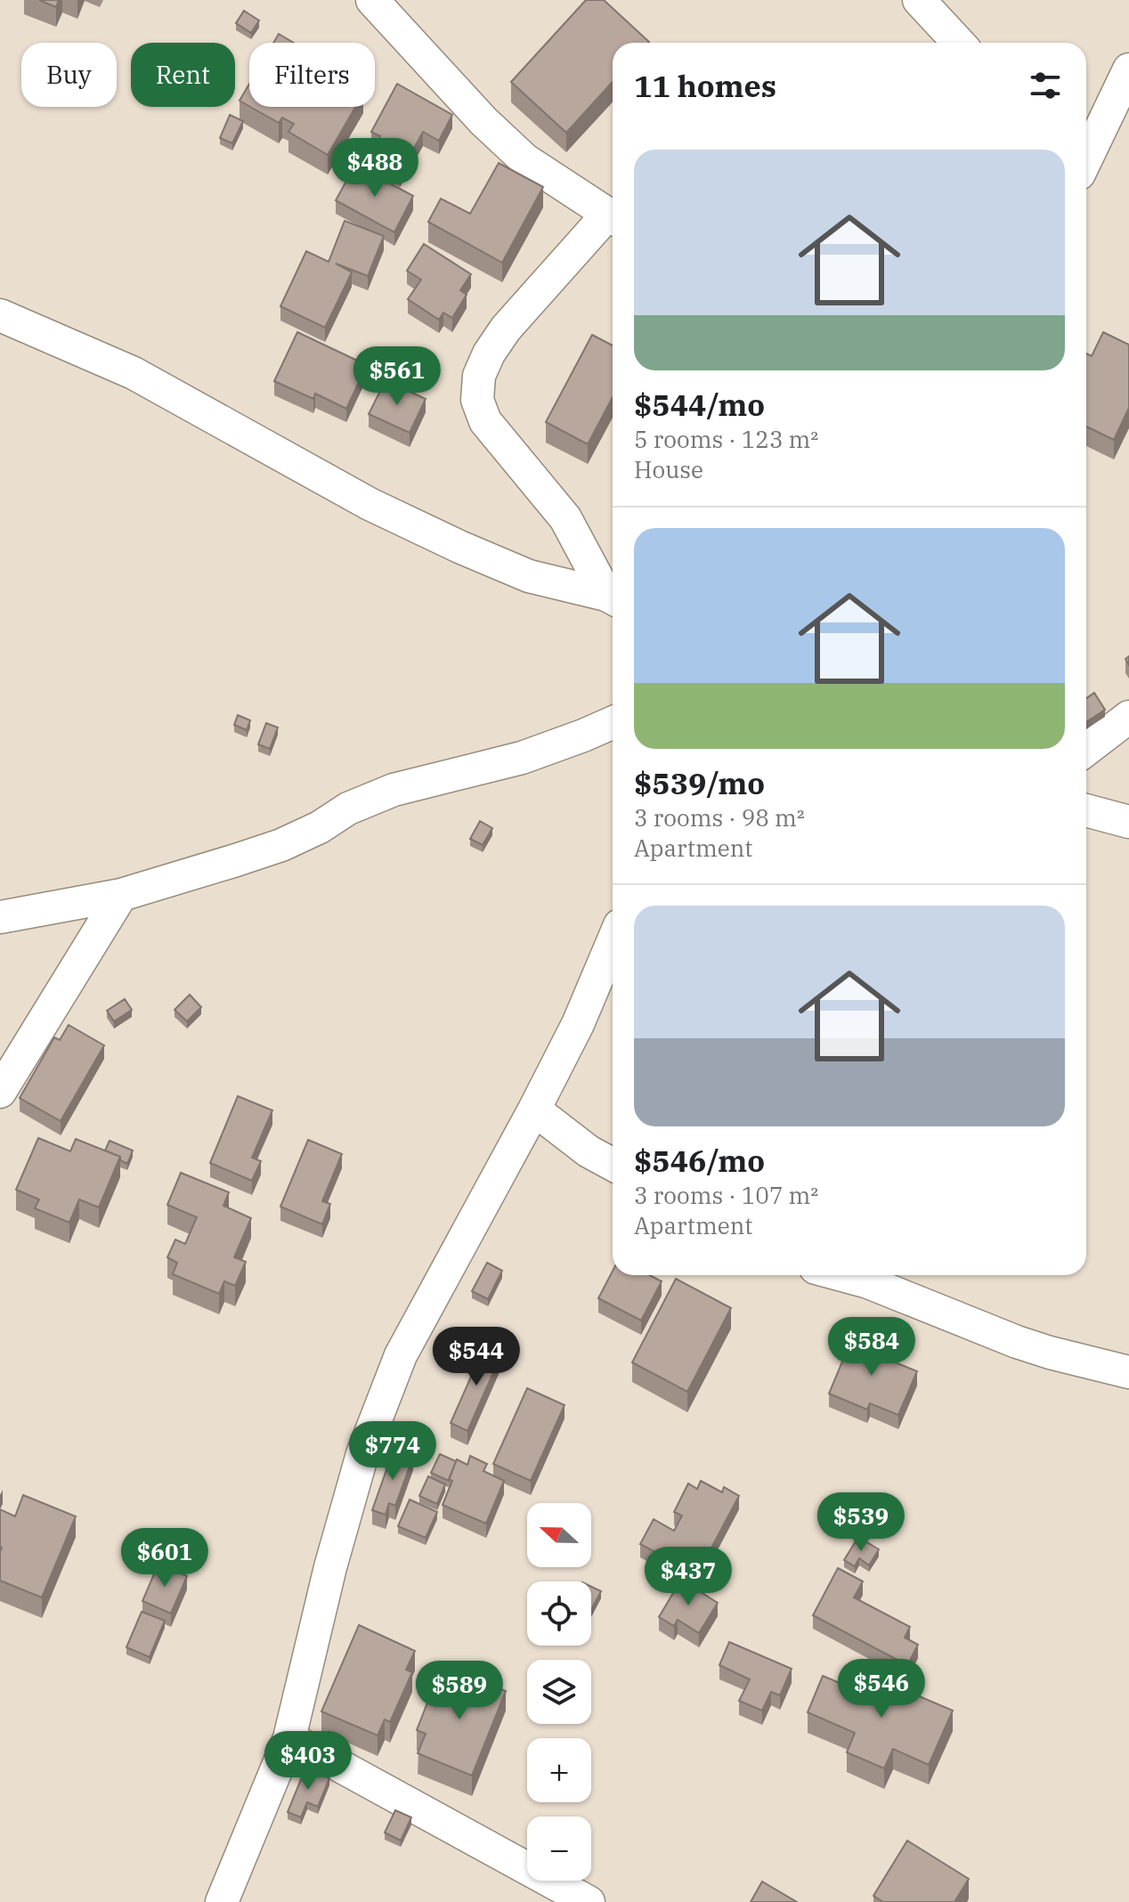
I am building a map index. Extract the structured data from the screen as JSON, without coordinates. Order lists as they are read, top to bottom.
{
  "north": "left",
  "page": {
    "chip": ["Buy", "Rent", "Filters"],
    "heading": "11 homes",
    "list": [
      {
        "name": "$544/mo",
        "note": "5 rooms · 123 m² · House"
      },
      {
        "name": "$539/mo",
        "note": "3 rooms · 98 m² · Apartment"
      },
      {
        "name": "$546/mo",
        "note": "3 rooms · 107 m² · Apartment"
      }
    ],
    "price": [
      "$488",
      "$561",
      "$584",
      "$544",
      "$774",
      "$539",
      "$601",
      "$437",
      "$546",
      "$589",
      "$403"
    ],
    "map_buttons": ["+", "−"]
  }
}
